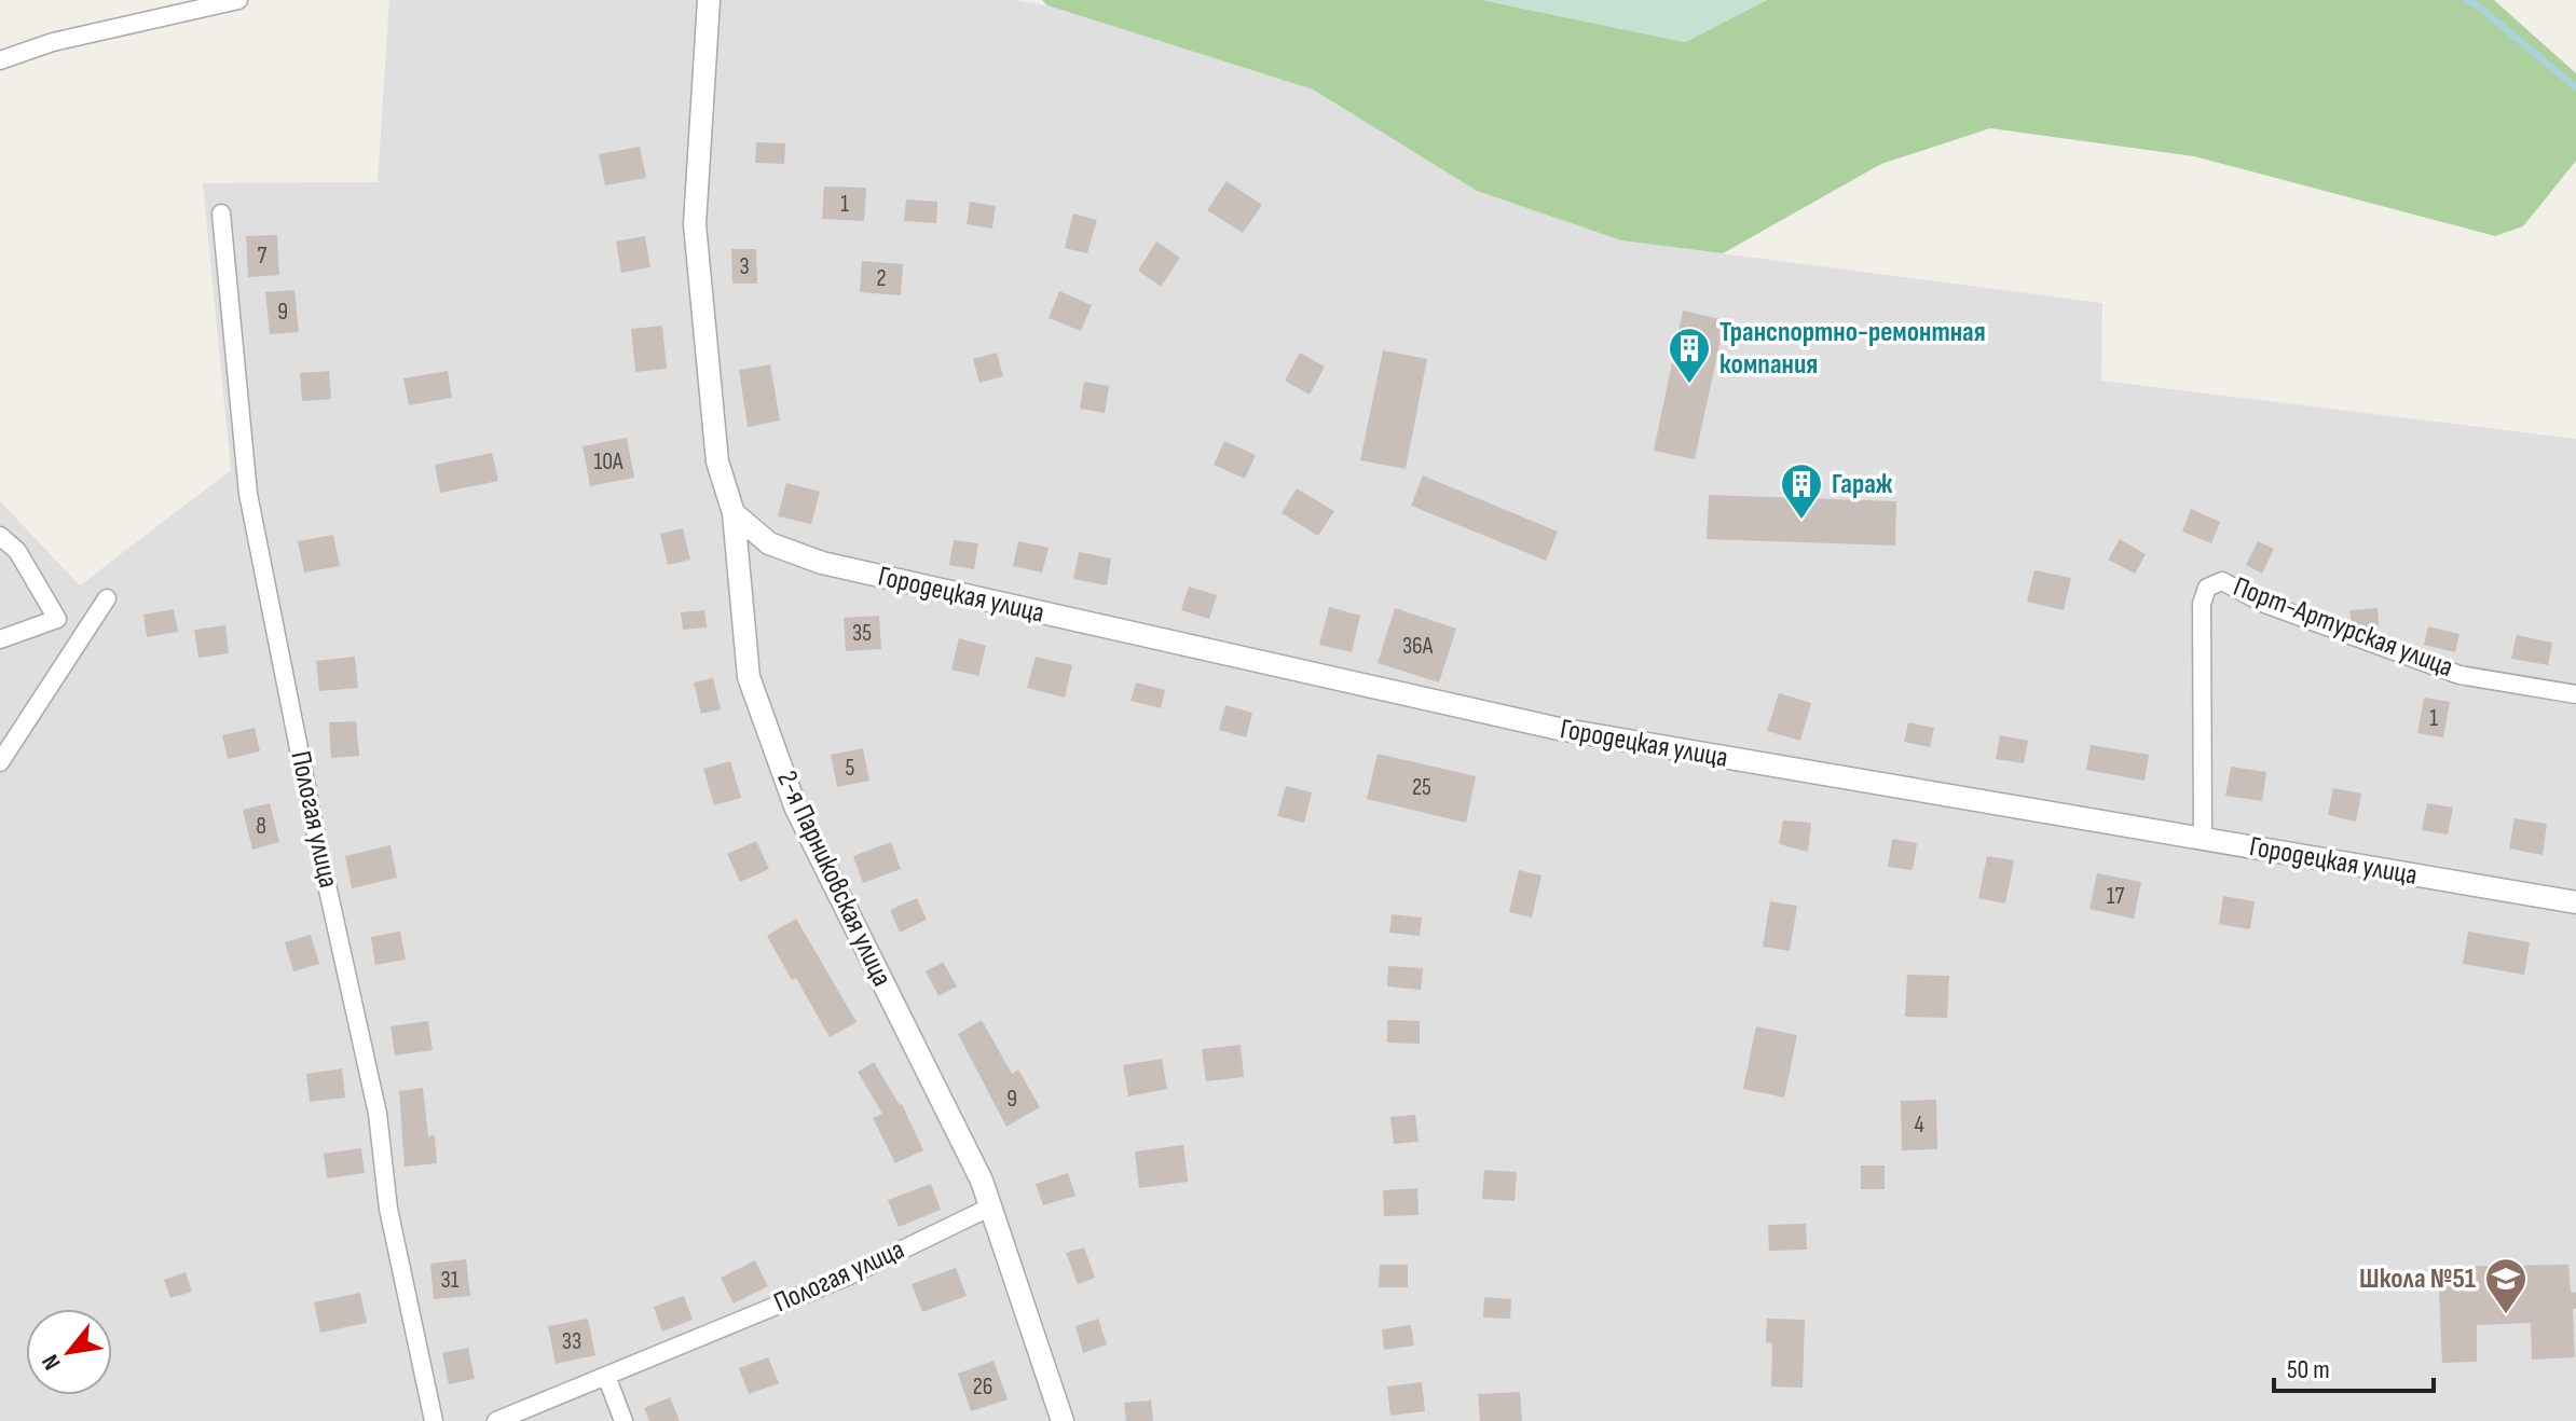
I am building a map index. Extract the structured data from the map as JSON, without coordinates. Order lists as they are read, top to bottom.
{
  "streets": {
    "street": [
      "Городецкая улица",
      "Порт-Артурская улица",
      "Пологая улица",
      "2-я Парниковская улица"
    ]
  },
  "crossings": [
    ["Городецкая улица", "Порт-Артурская улица"],
    ["Городецкая улица", "2-я Парниковская улица"],
    ["Пологая улица", "2-я Парниковская улица"]
  ],
  "places": {
    "building": ["Транспортно-ремонтная компания", "Гараж"],
    "school or university": ["Школа №51"]
  },
  "house_numbers": [
    "1",
    "7",
    "3",
    "2",
    "9",
    "10А",
    "35",
    "36А",
    "1",
    "5",
    "25",
    "8",
    "17",
    "9",
    "4",
    "31",
    "33",
    "26"
  ],
  "scale_bar": "50 m",
  "north": "bottom left"
}
